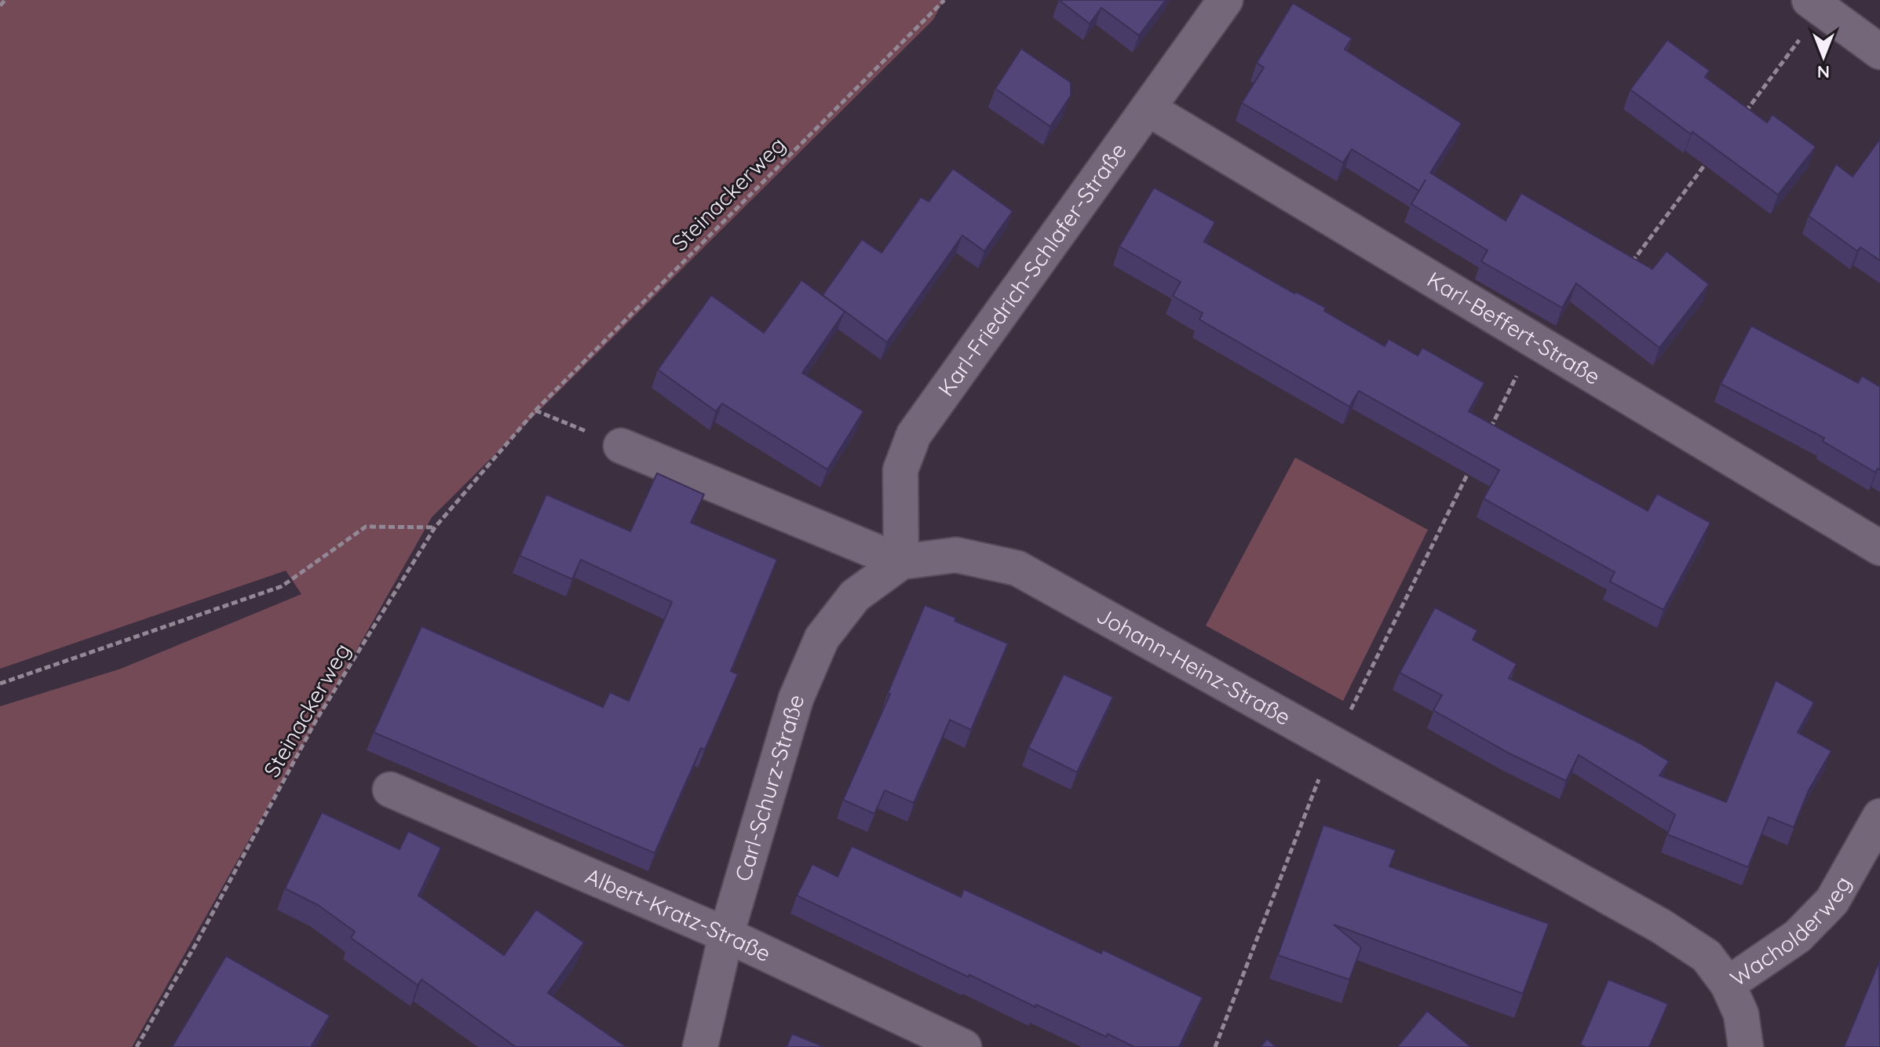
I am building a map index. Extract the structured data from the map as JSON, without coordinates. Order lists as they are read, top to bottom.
{
  "streets": {
    "street": [
      "Karl-Friedrich-Schlafer-Straße",
      "Karl-Beffert-Straße",
      "Johann-Heinz-Straße",
      "Carl-Schurz-Straße",
      "Albert-Kratz-Straße",
      "Wacholderweg"
    ],
    "path": ["Steinackerweg"]
  },
  "crossings": [
    ["Karl-Friedrich-Schlafer-Straße", "Karl-Beffert-Straße"],
    ["Karl-Friedrich-Schlafer-Straße", "Johann-Heinz-Straße"],
    ["Karl-Friedrich-Schlafer-Straße", "Carl-Schurz-Straße"],
    ["Johann-Heinz-Straße", "Carl-Schurz-Straße"],
    ["Johann-Heinz-Straße", "Wacholderweg"],
    ["Carl-Schurz-Straße", "Albert-Kratz-Straße"]
  ],
  "north": "bottom"
}
